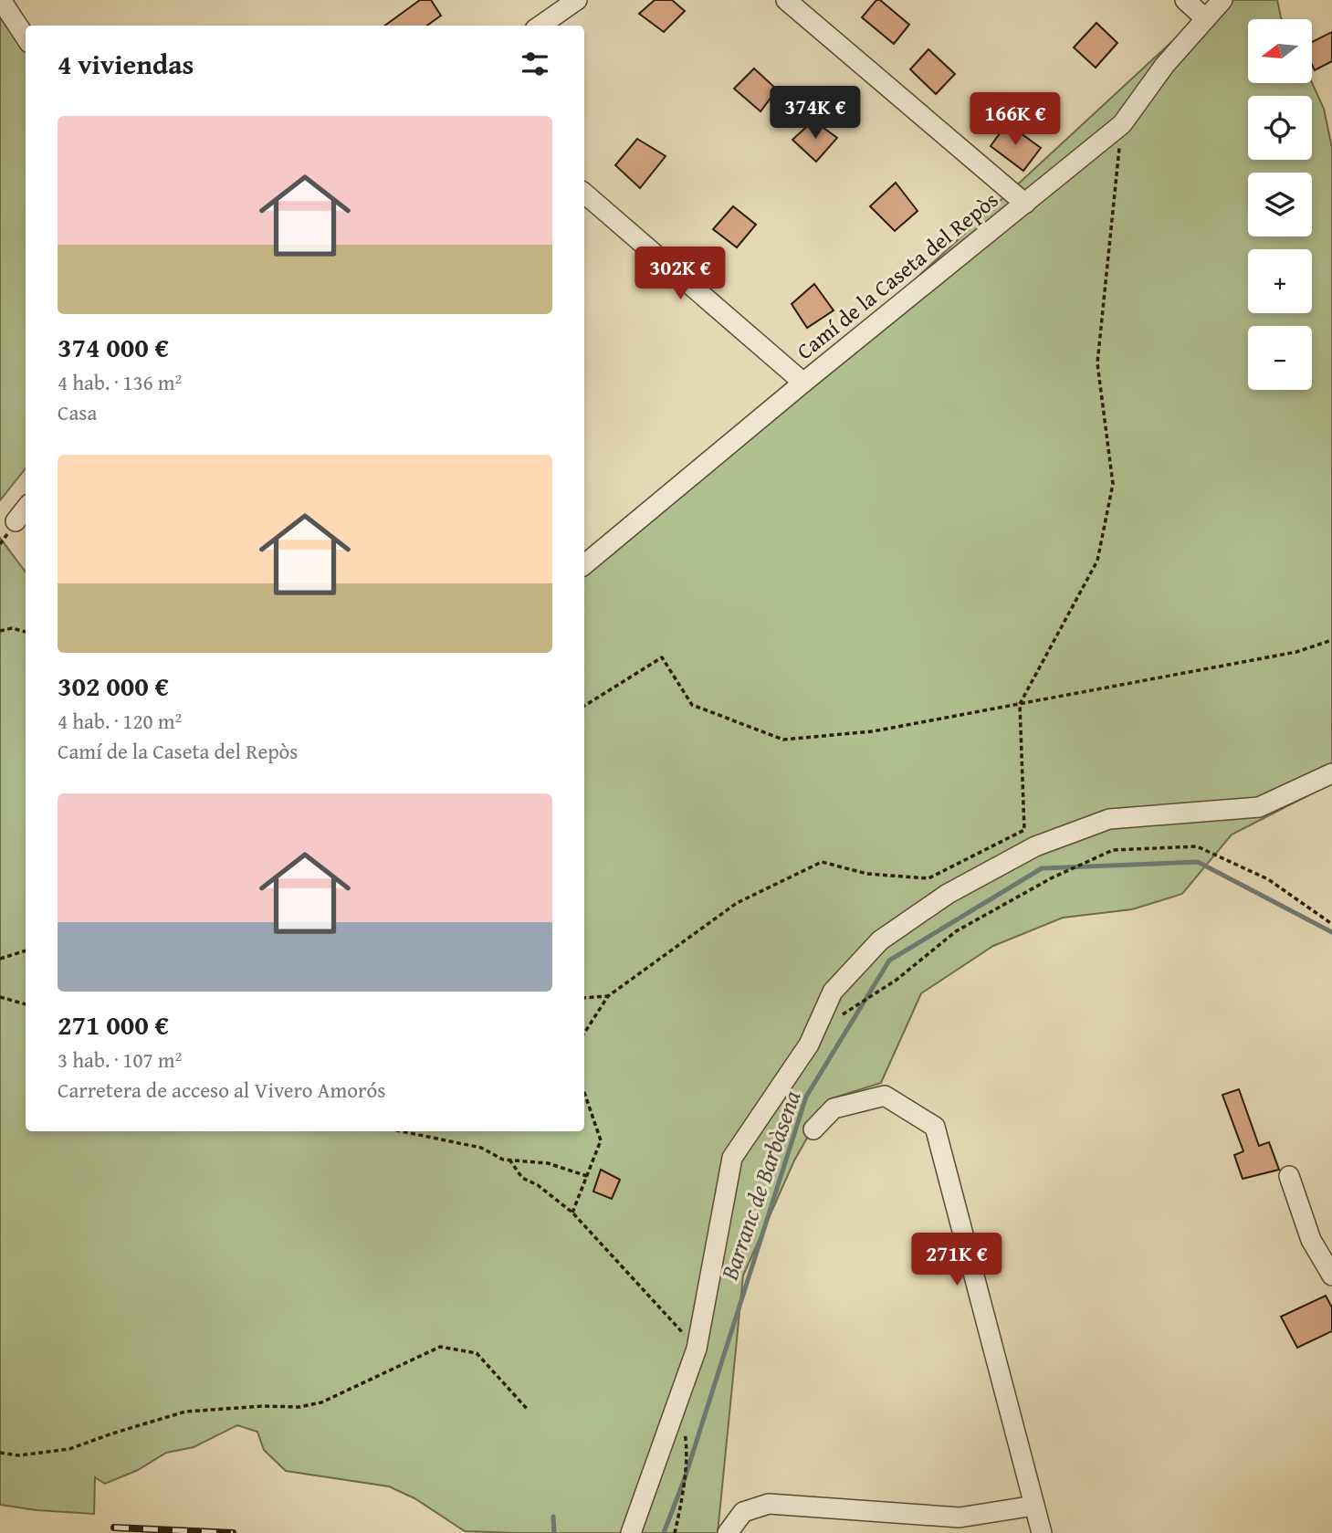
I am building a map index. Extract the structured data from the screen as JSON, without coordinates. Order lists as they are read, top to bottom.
{
  "streets": {
    "street": ["Camí de la Caseta del Repòs"]
  },
  "water": ["Barranc de Barbàsena"],
  "north": "left",
  "page": {
    "map_buttons": ["+", "−"],
    "heading": "4 viviendas",
    "price": [
      "374K €",
      "166K €",
      "302K €",
      "271K €"
    ],
    "list": [
      {
        "name": "374 000 €",
        "note": "4 hab. · 136 m² · Casa"
      },
      {
        "name": "302 000 €",
        "note": "4 hab. · 120 m² · Camí de la Caseta del Repòs"
      },
      {
        "name": "271 000 €",
        "note": "3 hab. · 107 m² · Carretera de acceso al Vivero Amorós"
      }
    ]
  }
}
